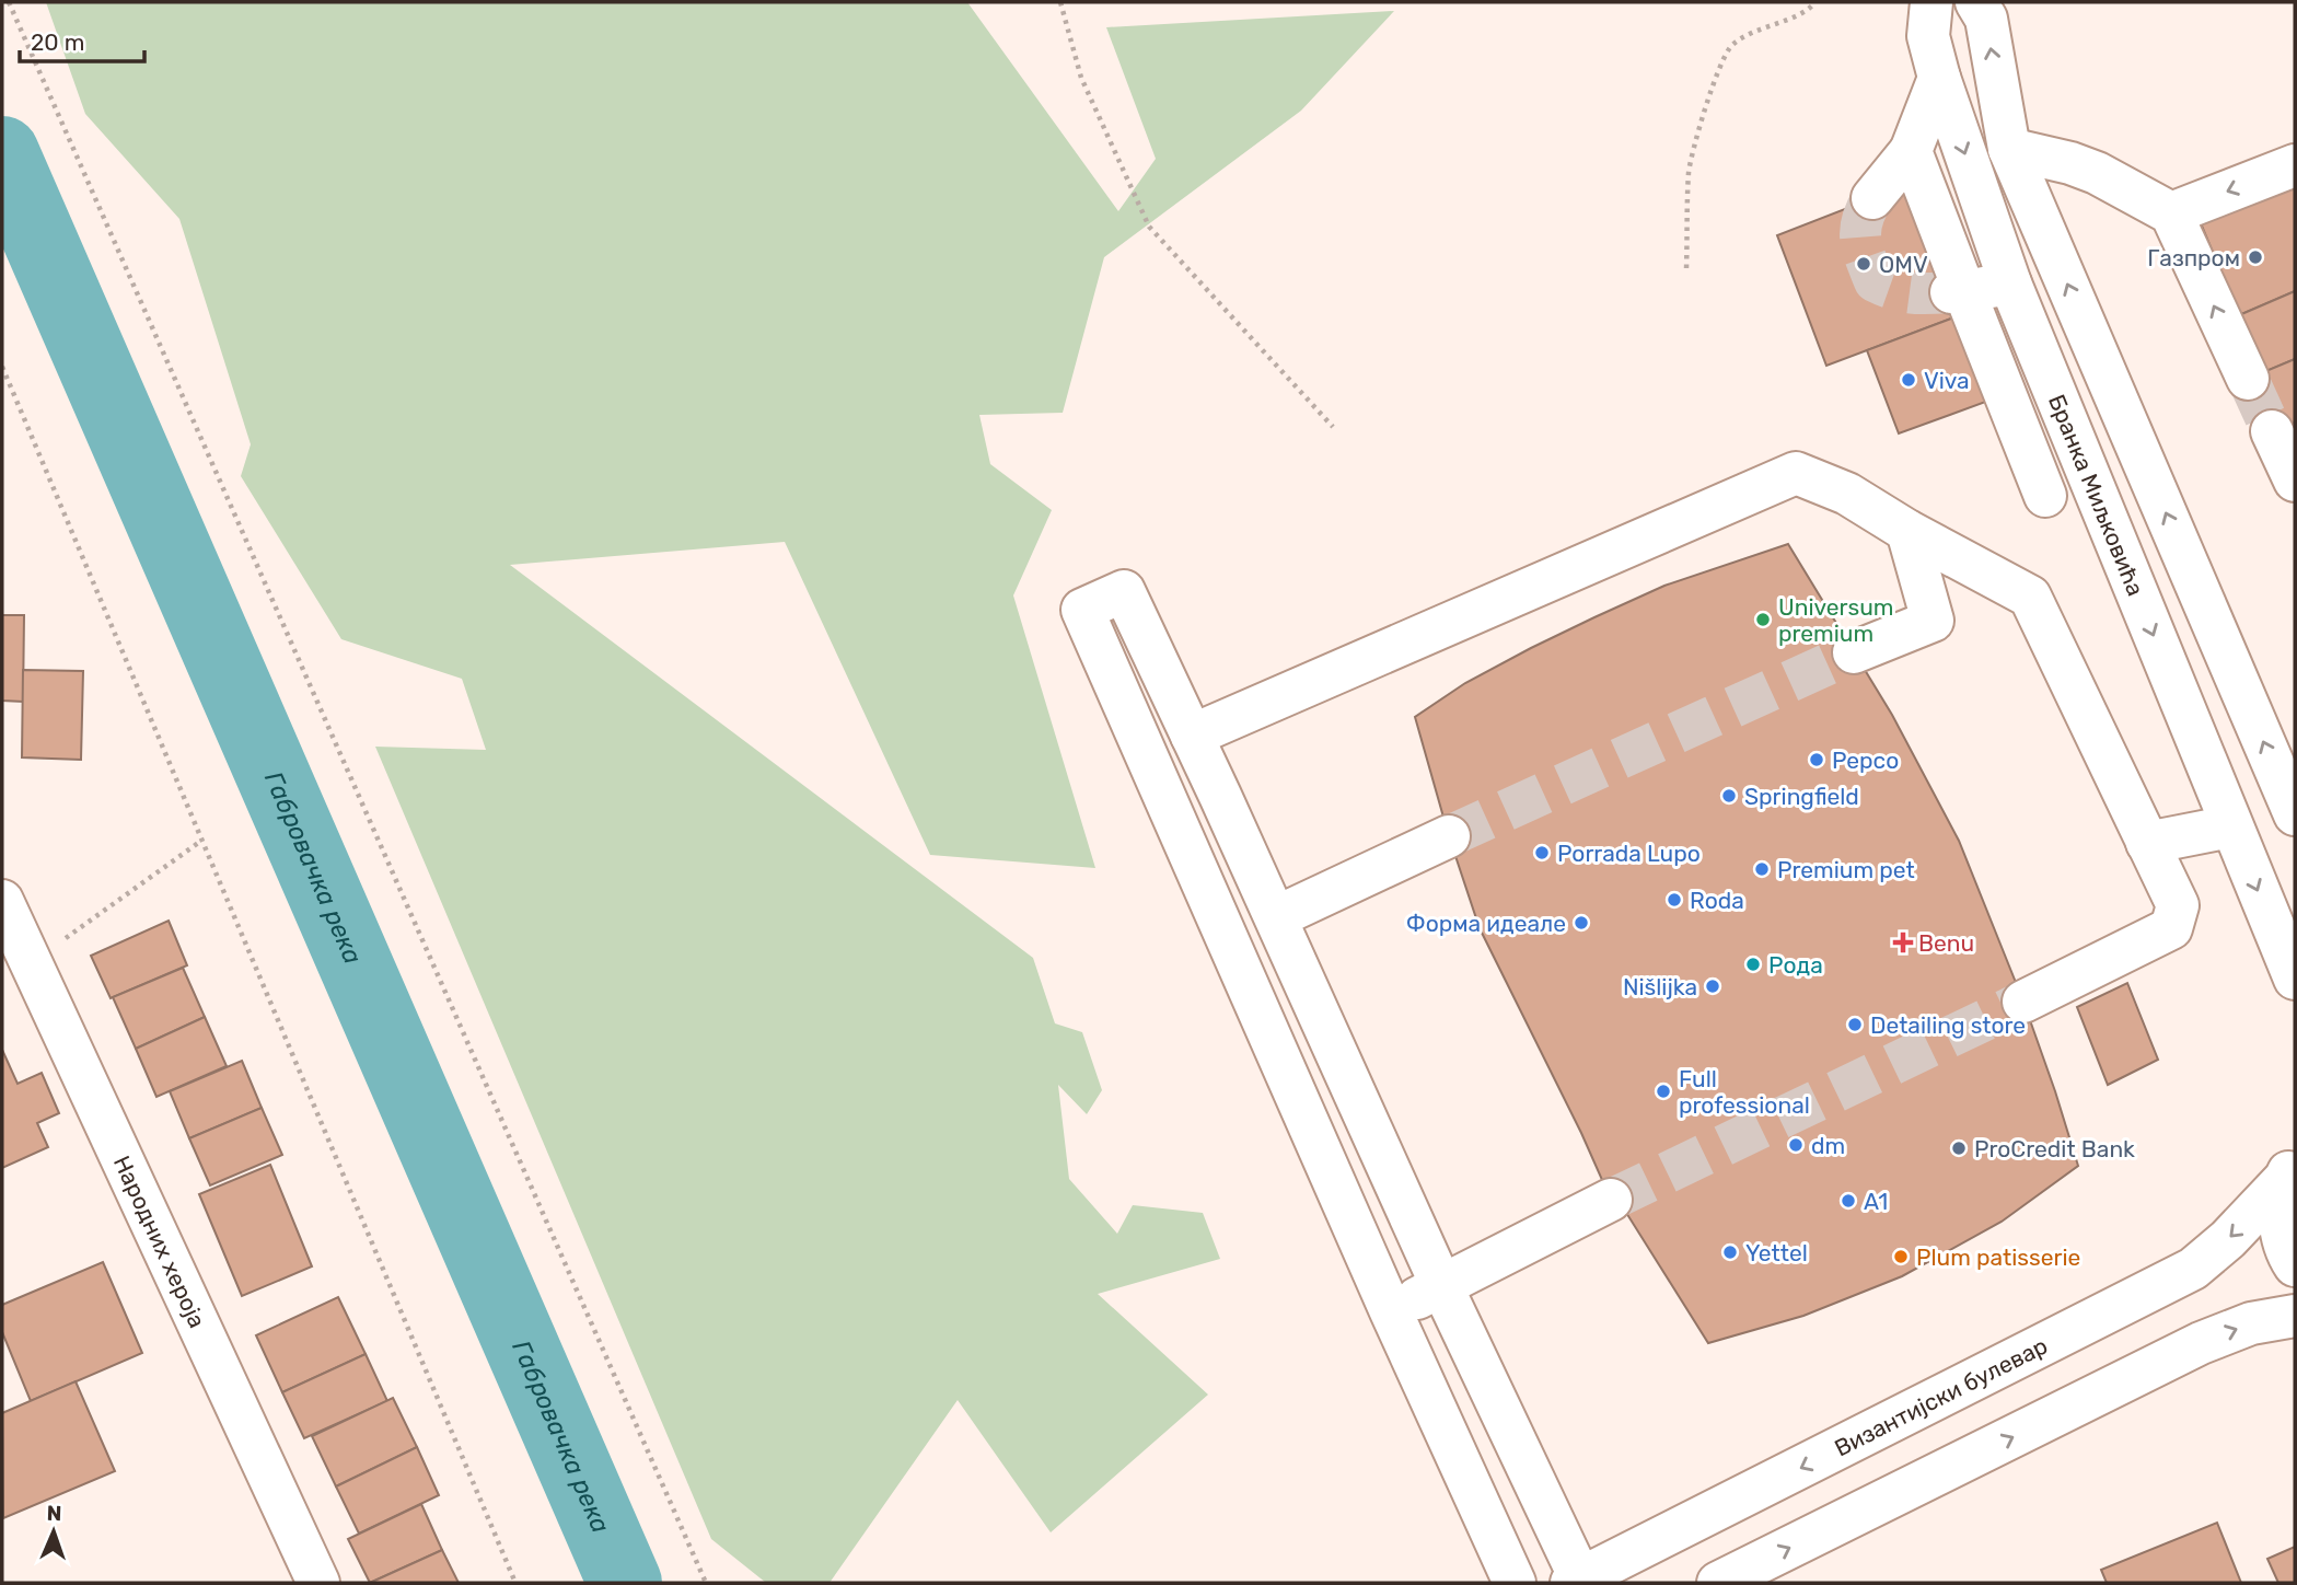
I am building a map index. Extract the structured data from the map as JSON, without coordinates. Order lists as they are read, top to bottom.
{
  "streets": {
    "street": ["Бранка Миљковића", "Народних хероја", "Византијски булевар"]
  },
  "water": ["Габровачка река"],
  "places": {
    "other": [
      "Газпром",
      "OMV",
      "Viva",
      "Universum premium",
      "Pepco",
      "Springfield",
      "Porrada Lupo",
      "Premium pet",
      "Roda",
      "Форма идеале",
      "Рода",
      "Nišlijka",
      "Detailing store",
      "Full professional",
      "dm",
      "ProCredit Bank",
      "A1",
      "Yettel",
      "Plum patisserie"
    ],
    "health": ["Benu"]
  },
  "scale_bar": "20 m",
  "north": "top"
}
